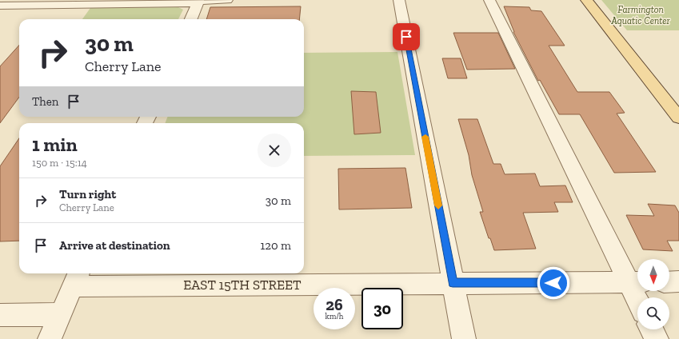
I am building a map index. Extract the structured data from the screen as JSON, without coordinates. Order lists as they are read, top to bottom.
{
  "streets": {
    "street": ["EAST 15TH STREET"]
  },
  "parks": ["Farmington Aquatic Center"],
  "north": "bottom",
  "page": {
    "turn": ["30 m", "Cherry Lane"],
    "then": "Then",
    "heading": ["1 min", "150 m · 15:14"],
    "list": [
      {
        "name": "Turn right",
        "note": "Cherry Lane",
        "value": "30 m"
      },
      {
        "name": "Arrive at destination",
        "value": "120 m"
      }
    ],
    "speed": "26 km/h",
    "limit": "30"
  }
}
